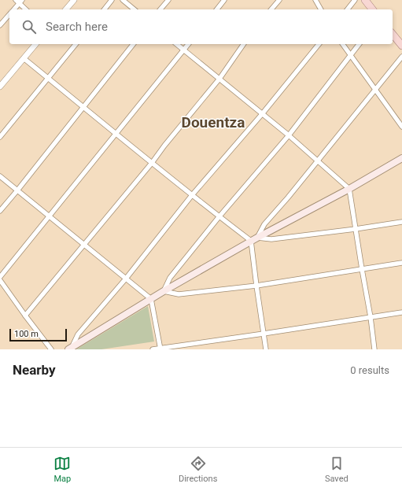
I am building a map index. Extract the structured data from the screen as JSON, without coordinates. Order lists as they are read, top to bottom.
{
  "districts": ["Douentza"],
  "scale_bar": "100 m",
  "page": {
    "search": "Search here",
    "scale": "100 m",
    "heading": ["Nearby", "0 results"],
    "nav": ["Map", "Directions", "Saved"]
  }
}
